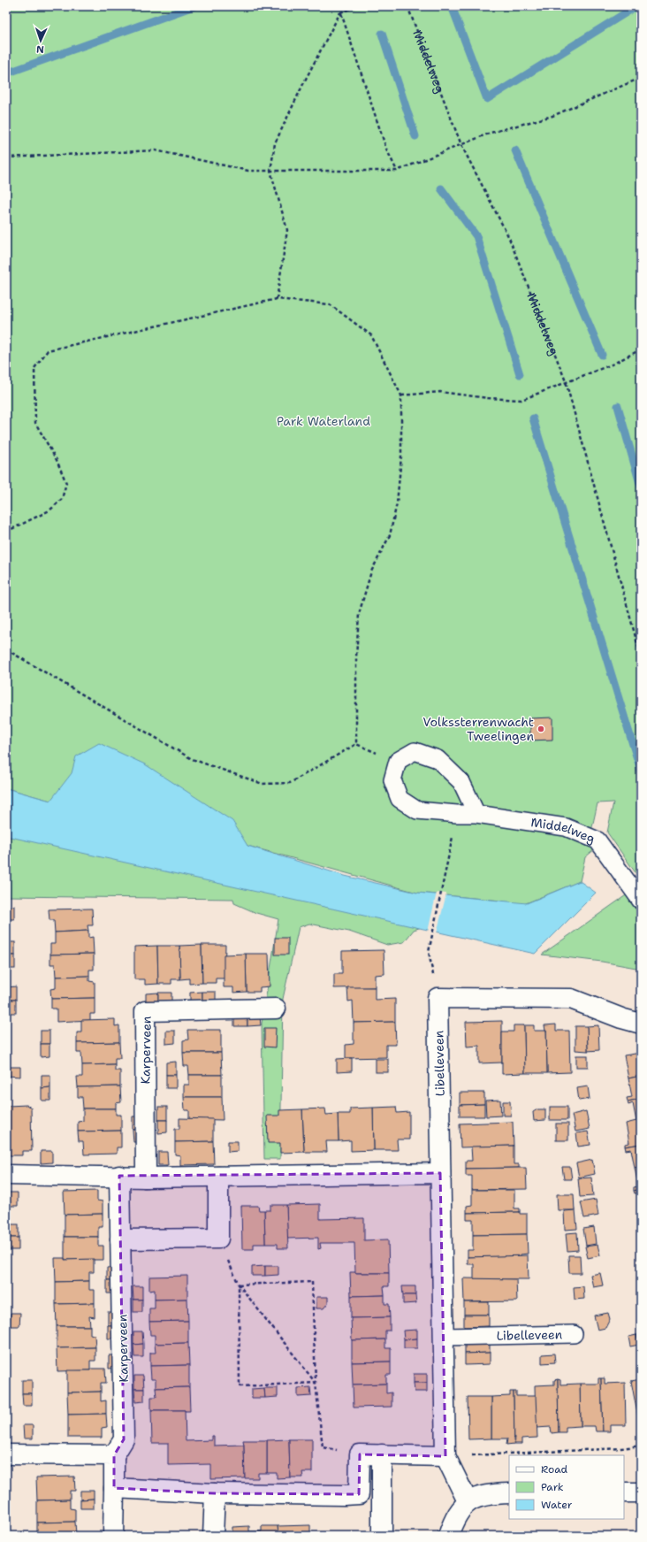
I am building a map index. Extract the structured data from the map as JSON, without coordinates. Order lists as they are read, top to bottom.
{
  "streets": {
    "street": ["Karperveen", "Libelleveen"],
    "lane": ["Middelweg"]
  },
  "parks": ["Park Waterland"],
  "places": ["Volkssterrenwacht Tweelingen"],
  "legend": ["Road", "Park", "Water"],
  "north": "bottom"
}
